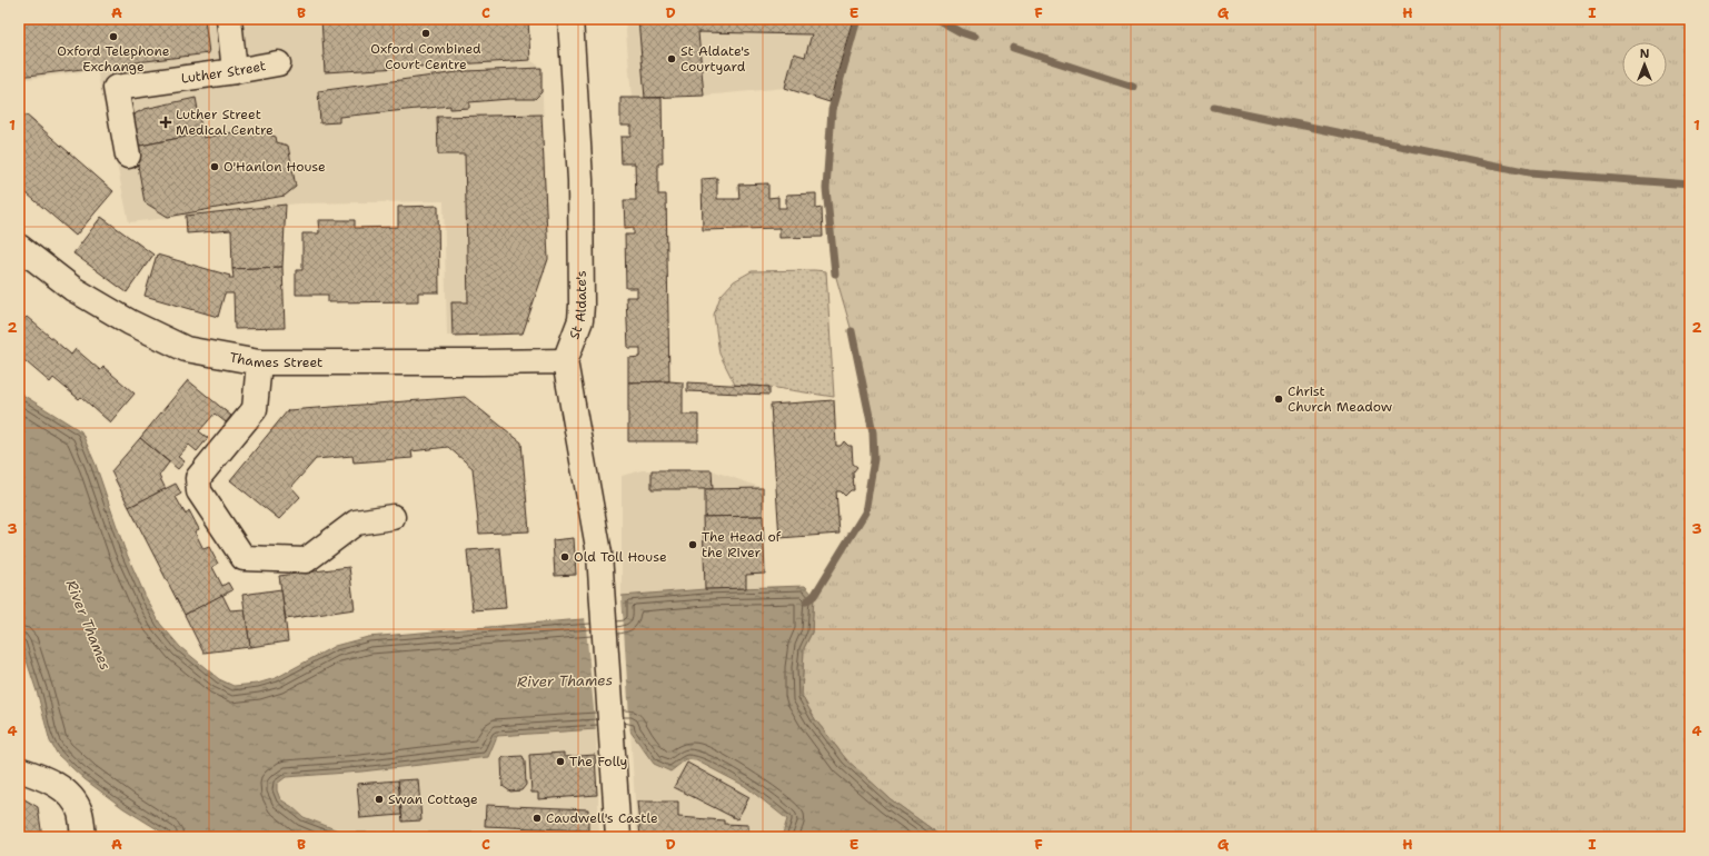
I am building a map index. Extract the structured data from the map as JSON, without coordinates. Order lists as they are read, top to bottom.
{
  "streets": {
    "street": ["Luther Street", "St Aldate's", "Thames Street"]
  },
  "crossings": [
    ["St Aldate's", "Thames Street"]
  ],
  "water": ["River Thames"],
  "places": {
    "other": [
      "Oxford Combined Court Centre",
      "Oxford Telephone Exchange",
      "St Aldate's Courtyard",
      "O'Hanlon House",
      "Christ Church Meadow",
      "The Head of the River",
      "Old Toll House",
      "The Folly",
      "Swan Cottage",
      "Caudwell's Castle"
    ],
    "health": ["Luther Street Medical Centre"]
  },
  "north": "top",
  "grid": {
    "columns": [
      "A",
      "B",
      "C",
      "D",
      "E",
      "F",
      "G",
      "H",
      "I"
    ],
    "rows": [
      "1",
      "2",
      "3",
      "4"
    ]
  }
}
